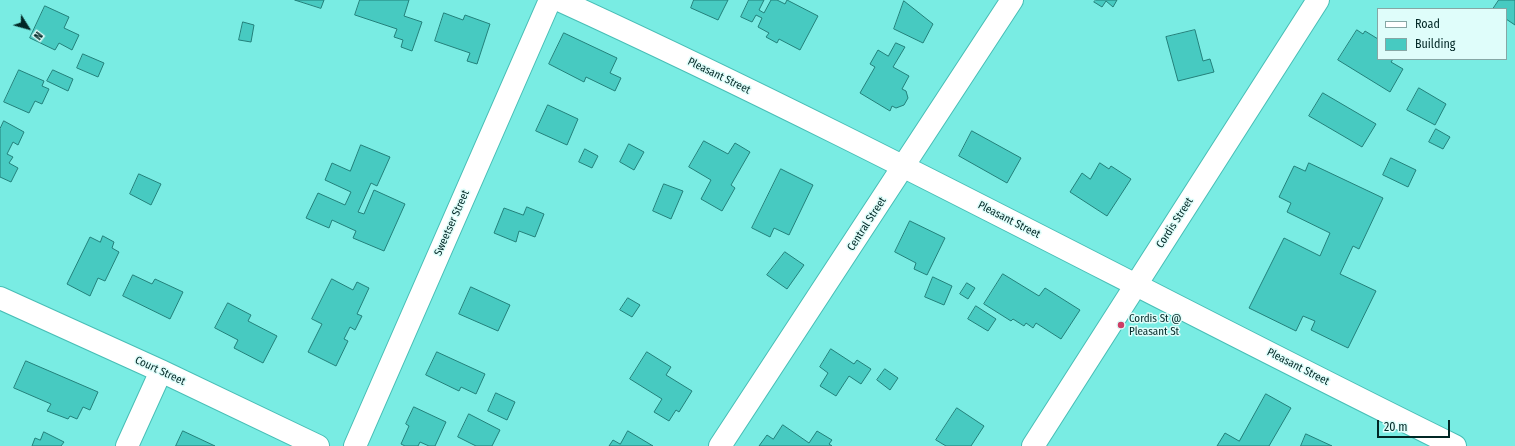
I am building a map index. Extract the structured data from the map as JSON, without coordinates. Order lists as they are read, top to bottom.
{
  "streets": {
    "street": [
      "Pleasant Street",
      "Sweetser Street",
      "Cordis Street",
      "Central Street",
      "Court Street"
    ]
  },
  "crossings": [
    ["Pleasant Street", "Cordis Street"],
    ["Pleasant Street", "Central Street"]
  ],
  "places": ["Cordis St @ Pleasant St"],
  "legend": ["Road", "Building"],
  "scale_bar": "20 m",
  "north": "bottom right"
}
